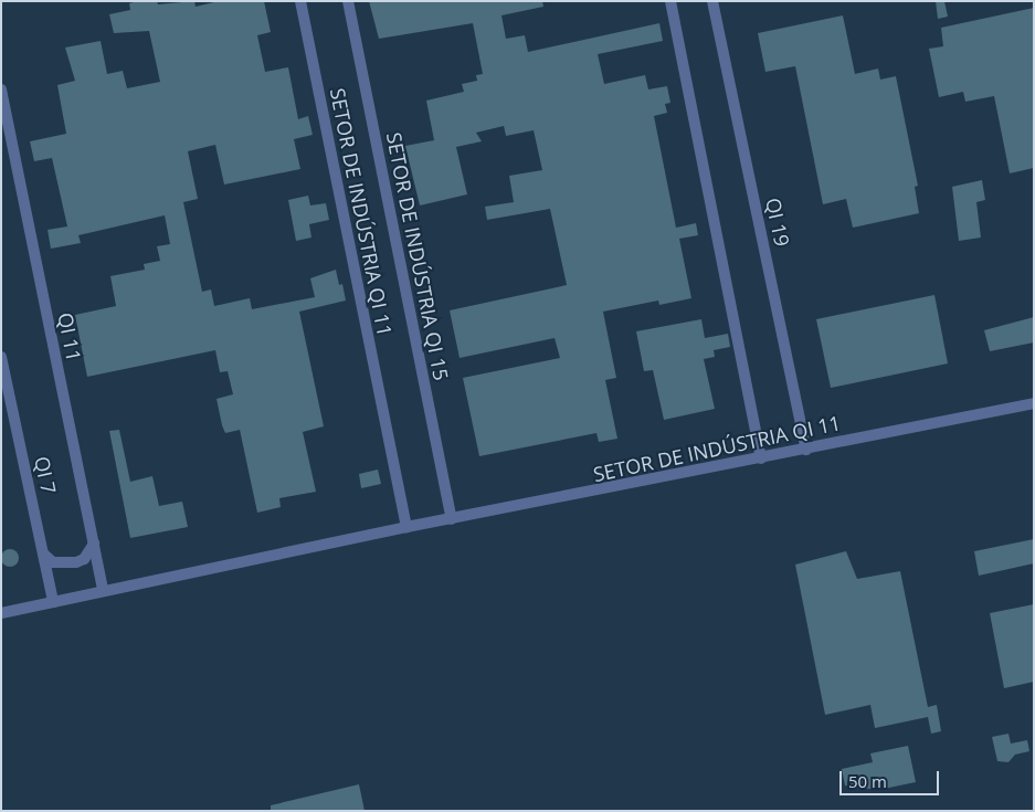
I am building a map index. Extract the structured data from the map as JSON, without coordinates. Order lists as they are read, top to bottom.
{
  "streets": {
    "street": [
      "SETOR DE INDÚSTRIA QI 11",
      "QI 19",
      "SETOR DE INDÚSTRIA QI 15",
      "QI 11",
      "QI 7"
    ]
  },
  "crossings": [
    ["SETOR DE INDÚSTRIA QI 11", "QI 19"],
    ["SETOR DE INDÚSTRIA QI 11", "SETOR DE INDÚSTRIA QI 15"],
    ["SETOR DE INDÚSTRIA QI 11", "QI 11"],
    ["SETOR DE INDÚSTRIA QI 11", "QI 7"]
  ],
  "scale_bar": "50 m"
}
